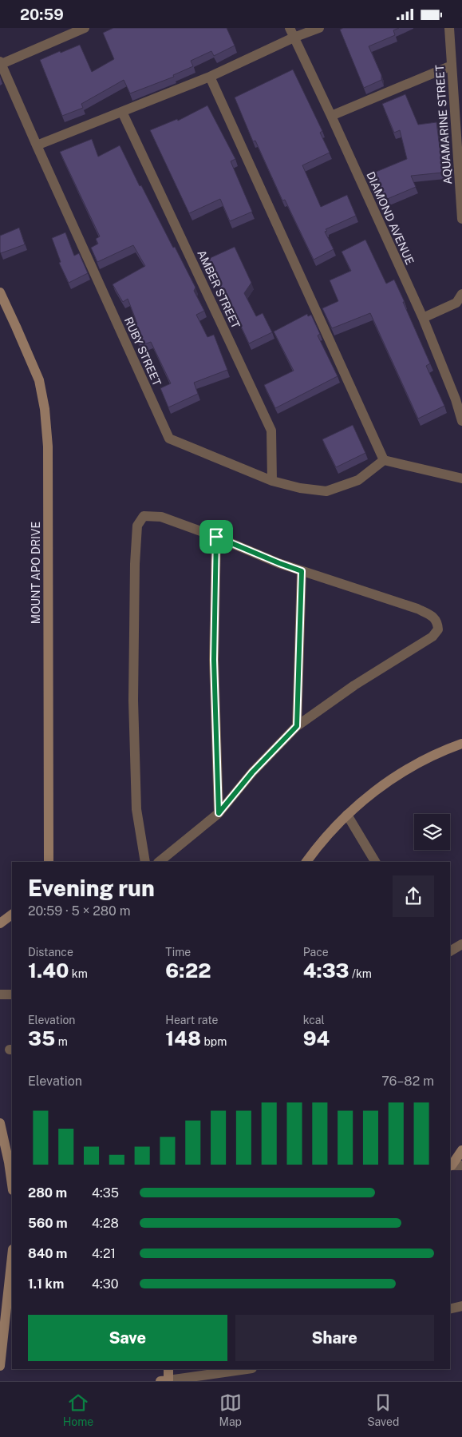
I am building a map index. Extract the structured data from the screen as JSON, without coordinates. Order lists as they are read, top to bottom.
{
  "streets": {
    "street": [
      "AQUAMARINE STREET",
      "DIAMOND AVENUE",
      "AMBER STREET",
      "RUBY STREET",
      "MOUNT APO DRIVE"
    ]
  },
  "crossings": [
    ["AMBER STREET", "RUBY STREET"]
  ],
  "page": {
    "status": "20:59",
    "heading": ["Evening run", "20:59 · 5 × 280 m"],
    "stats": [
      ["Distance", "1.40 km"],
      ["Time", "6:22"],
      ["Pace", "4:33 /km"],
      ["Elevation", "35 m"],
      ["Heart rate", "148 bpm"],
      ["kcal", "94"]
    ],
    "chart": ["Elevation", "76–82 m"],
    "list": [
      {
        "name": "280 m",
        "note": "4:35"
      },
      {
        "name": "560 m",
        "note": "4:28"
      },
      {
        "name": "840 m",
        "note": "4:21"
      },
      {
        "name": "1.1 km",
        "note": "4:30"
      }
    ],
    "buttons": ["Save", "Share"],
    "tabs": ["Home", "Map", "Saved"]
  }
}
